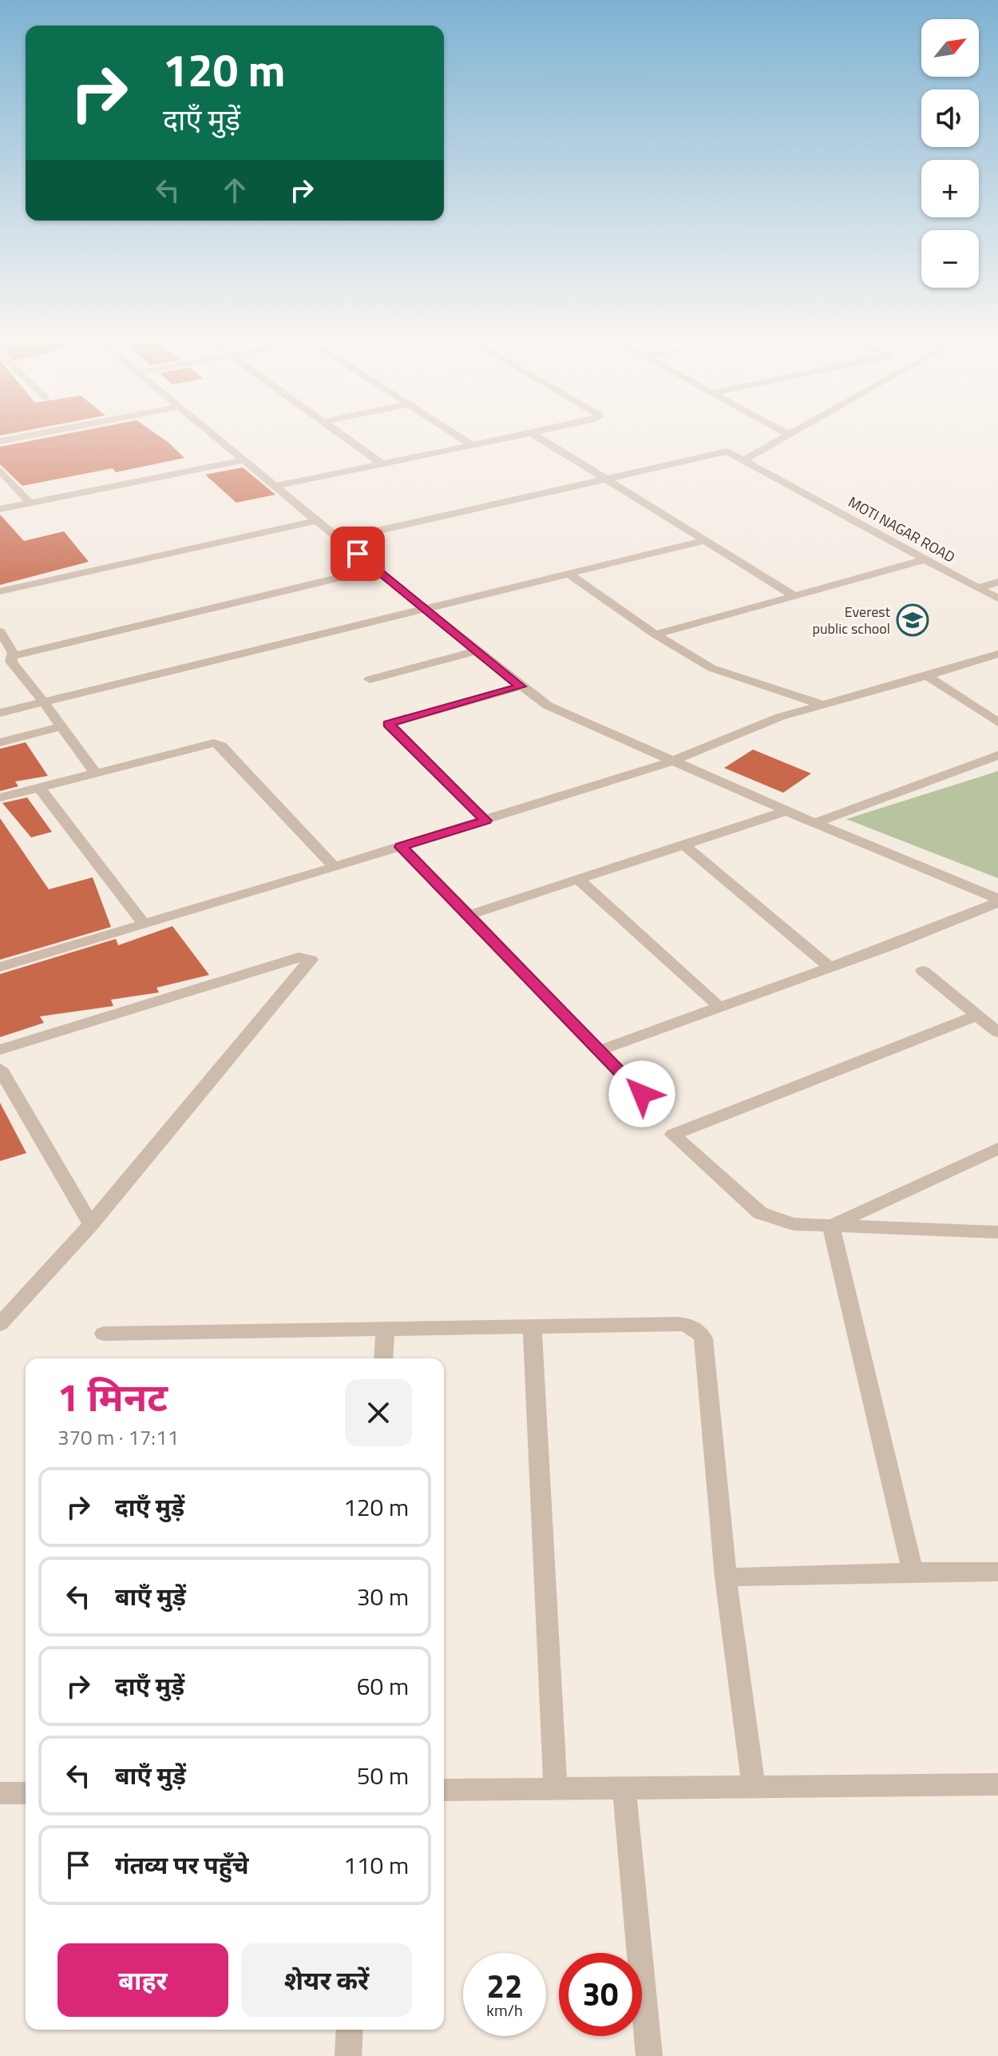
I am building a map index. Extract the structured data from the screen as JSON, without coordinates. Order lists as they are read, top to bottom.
{
  "streets": {
    "street": ["MOTI NAGAR ROAD"]
  },
  "places": {
    "school or university": ["Everest public school"]
  },
  "north": "top right",
  "page": {
    "map_buttons": ["+", "−"],
    "turn": ["120 m", "दाएँ मुड़ें"],
    "heading": ["1 मिनट", "370 m · 17:11"],
    "list": [
      {
        "name": "दाएँ मुड़ें",
        "value": "120 m"
      },
      {
        "name": "बाएँ मुड़ें",
        "value": "30 m"
      },
      {
        "name": "दाएँ मुड़ें",
        "value": "60 m"
      },
      {
        "name": "बाएँ मुड़ें",
        "value": "50 m"
      },
      {
        "name": "गंतव्य पर पहुँचे",
        "value": "110 m"
      }
    ],
    "buttons": ["बाहर", "शेयर करें"],
    "speed": "22 km/h",
    "limit": "30"
  }
}
